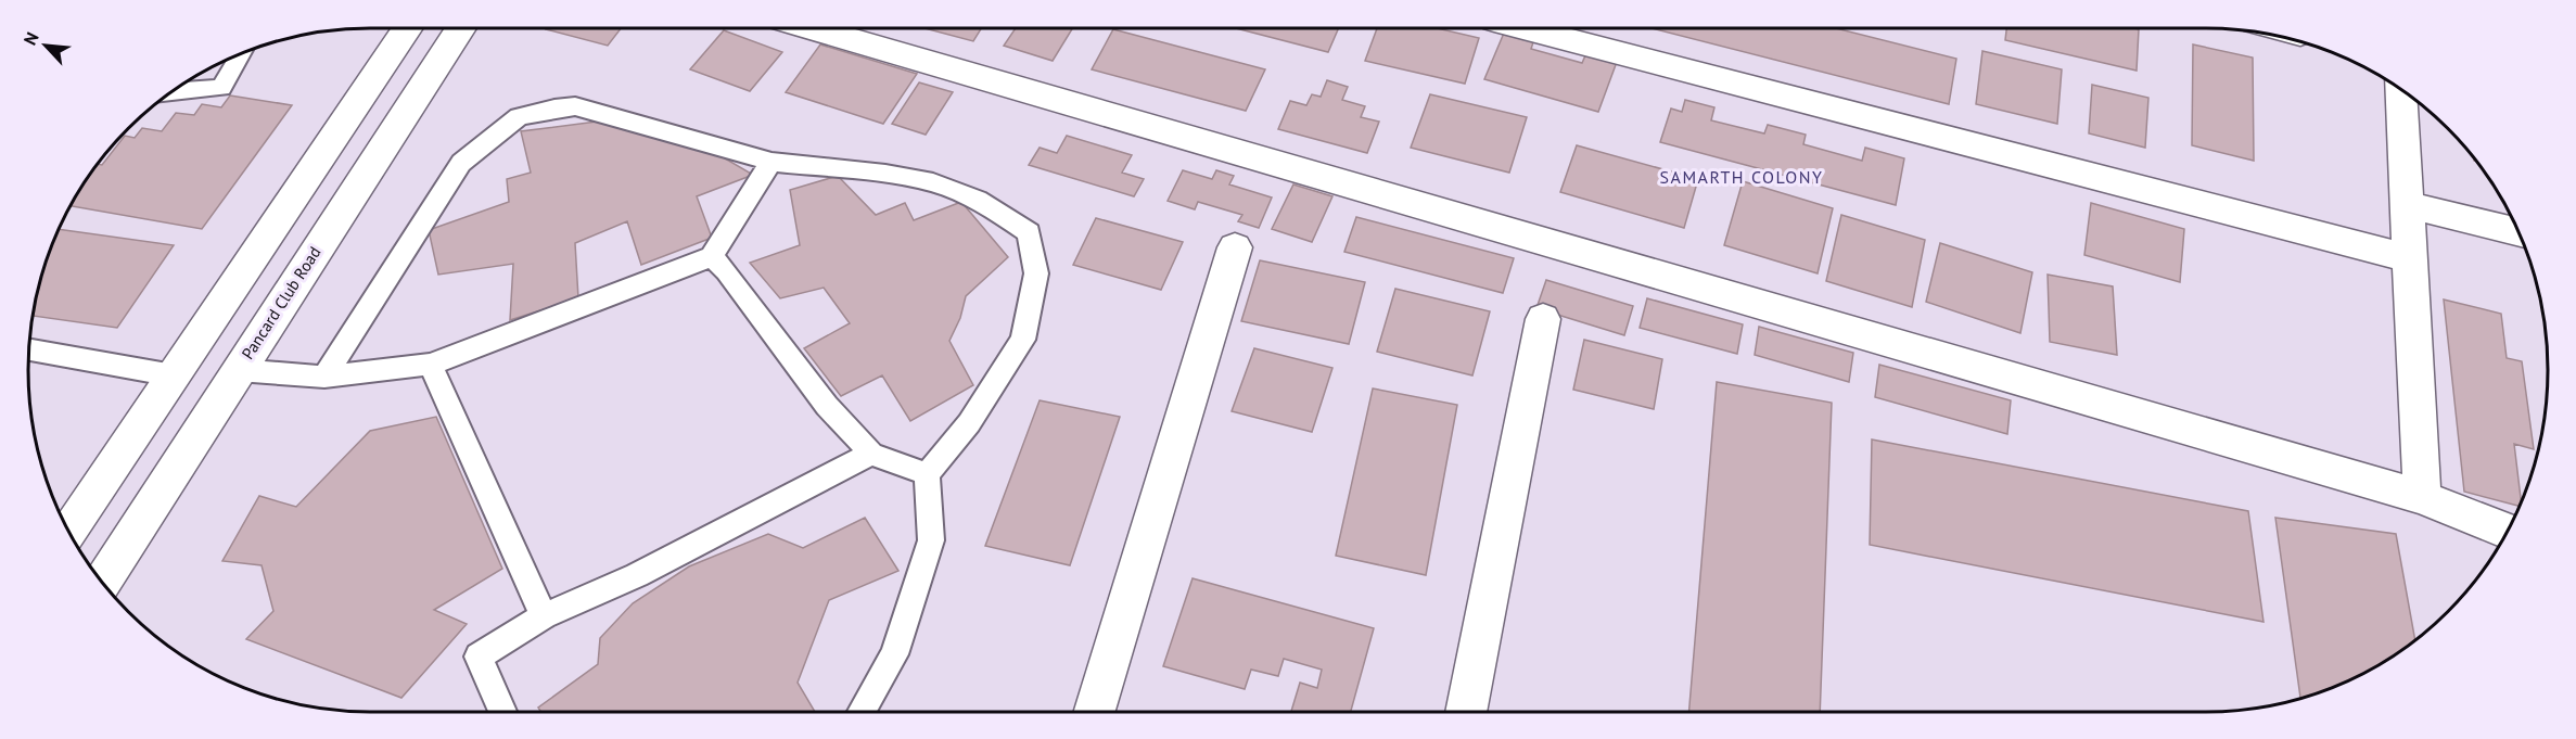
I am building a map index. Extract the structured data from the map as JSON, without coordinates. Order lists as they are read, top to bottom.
{
  "streets": {
    "street": ["Pancard Club Road"]
  },
  "districts": ["SAMARTH COLONY"],
  "north": "top left"
}
